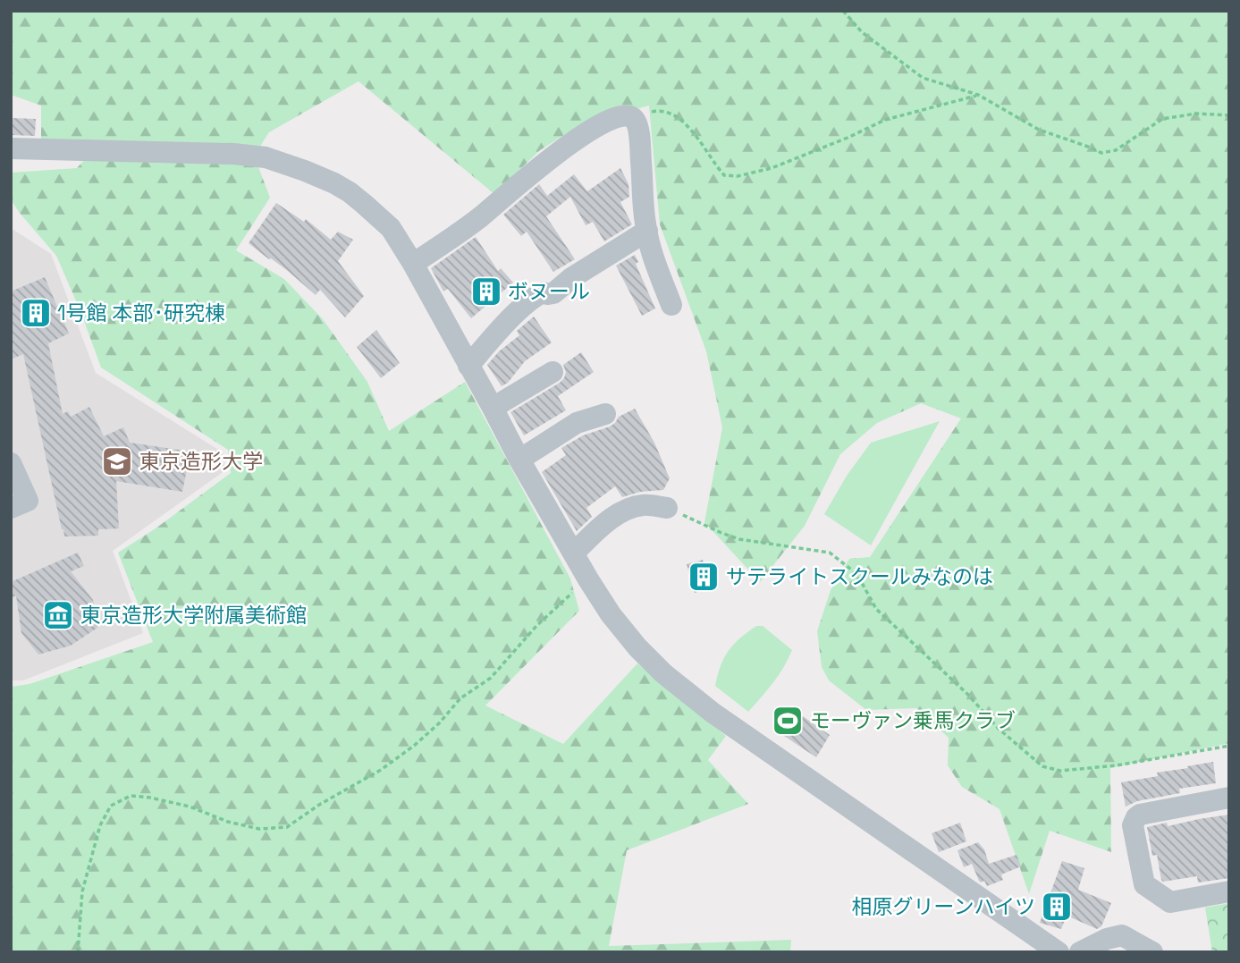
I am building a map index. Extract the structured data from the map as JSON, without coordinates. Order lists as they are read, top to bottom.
{
  "places": {
    "building": [
      "ボヌール",
      "1号館 本部･研究棟",
      "サテライトスクールみなのは",
      "相原グリーンハイツ"
    ],
    "school or university": ["東京造形大学"],
    "museum": ["東京造形大学附属美術館"],
    "sports": ["モーヴァン乗馬クラブ"]
  }
}
